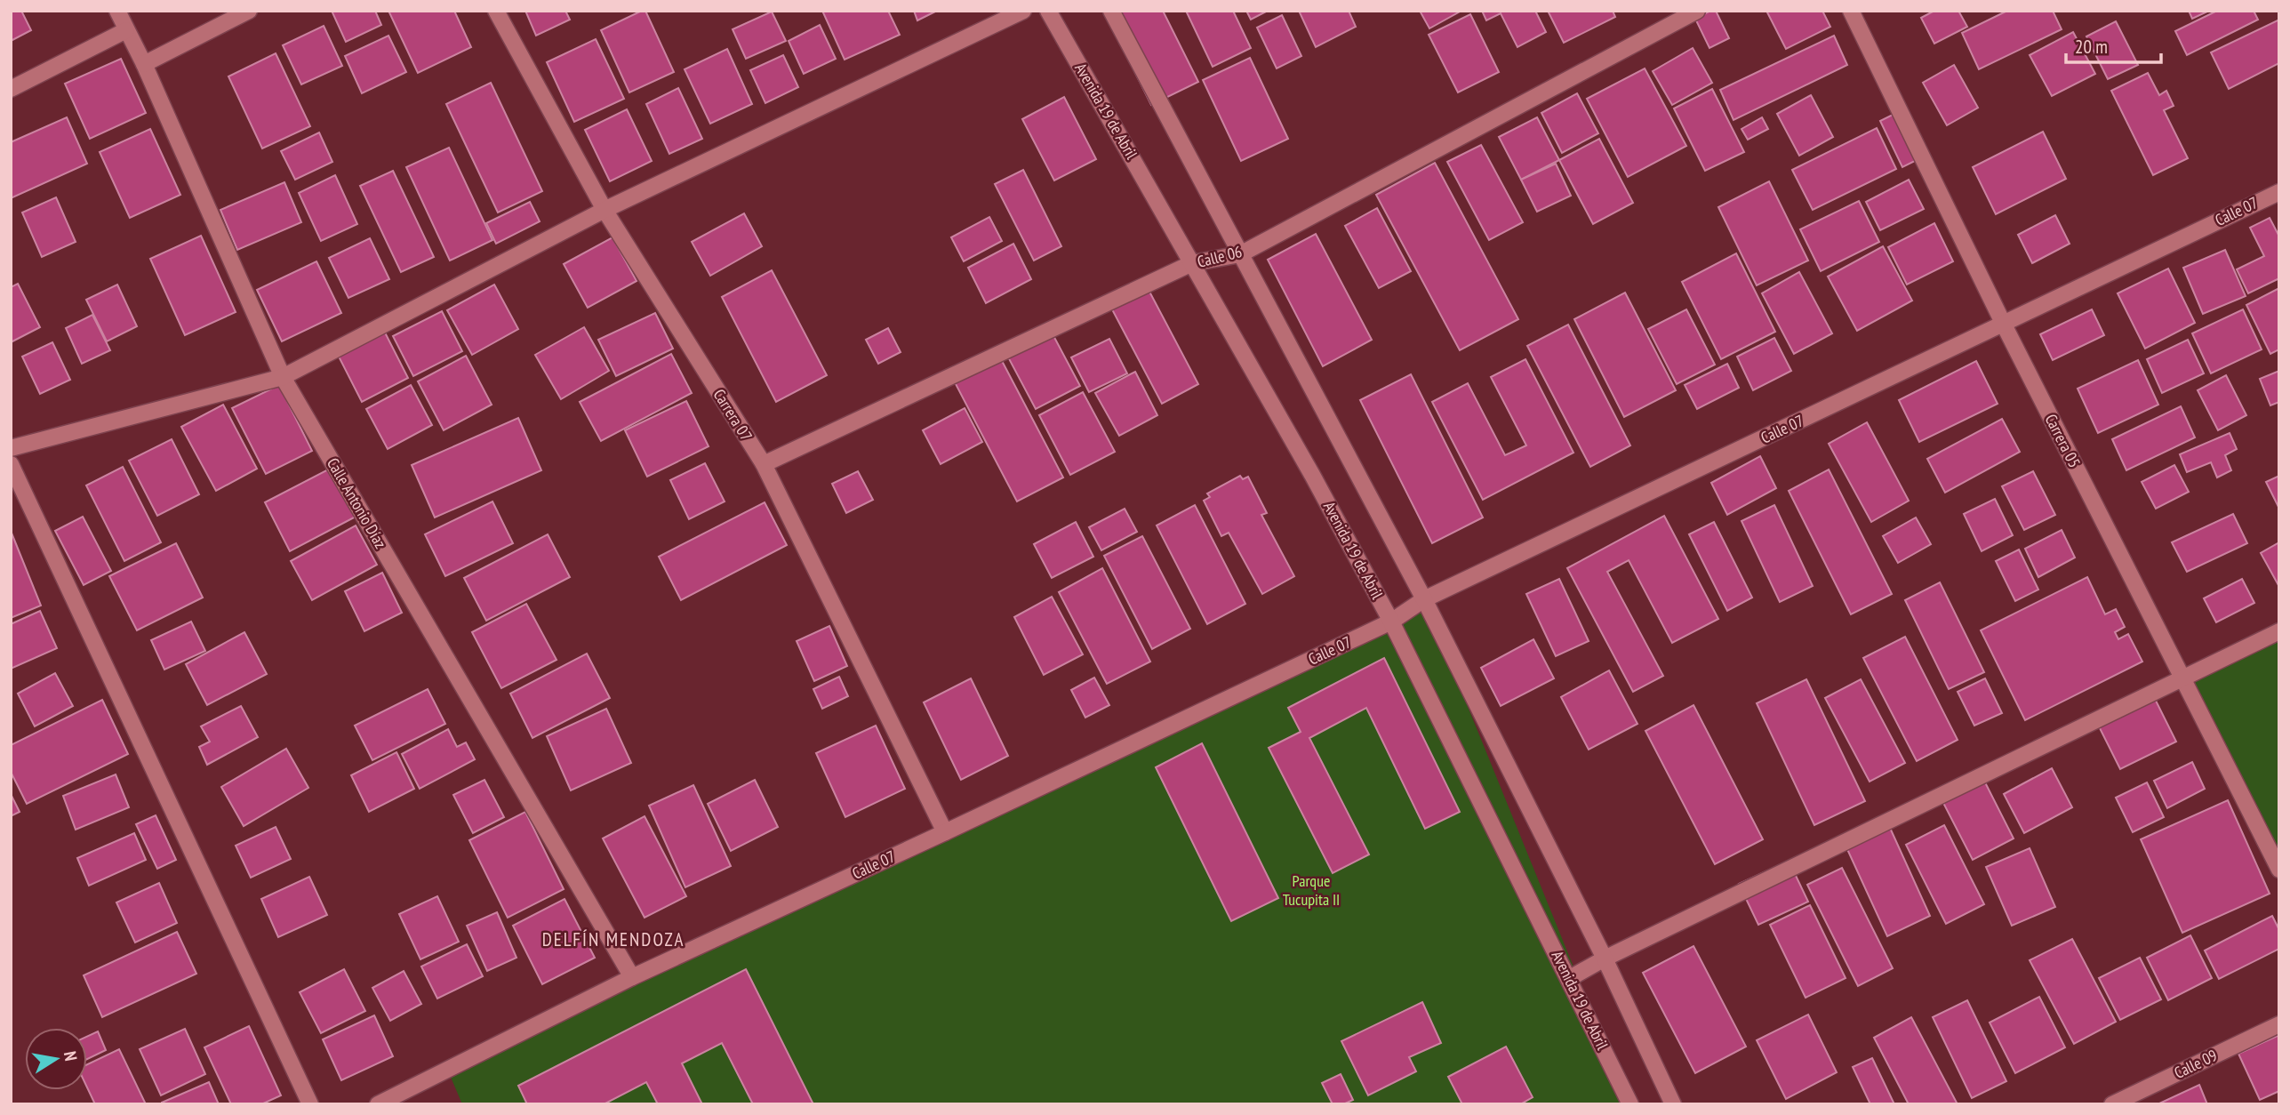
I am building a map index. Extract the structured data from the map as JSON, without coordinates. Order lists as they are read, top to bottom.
{
  "streets": {
    "street": [
      "Avenida 19 de Abril",
      "Calle 07",
      "Calle 06",
      "Carrera 07",
      "Carrera 05",
      "Calle Antonio Díaz",
      "Calle 09"
    ]
  },
  "crossings": [
    ["Avenida 19 de Abril", "Calle 07"],
    ["Avenida 19 de Abril", "Calle 06"],
    ["Calle 07", "Carrera 07"],
    ["Calle 07", "Carrera 05"],
    ["Calle 07", "Calle Antonio Díaz"],
    ["Calle 06", "Carrera 07"]
  ],
  "districts": ["DELFÍN MENDOZA"],
  "parks": ["Parque Tucupita II"],
  "scale_bar": "20 m",
  "north": "right"
}
